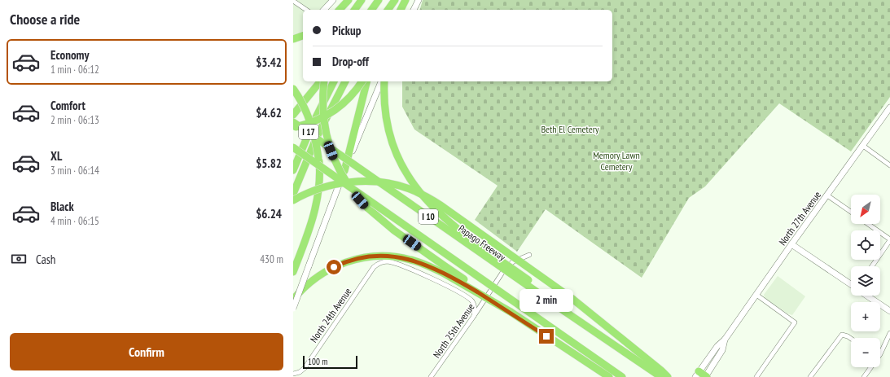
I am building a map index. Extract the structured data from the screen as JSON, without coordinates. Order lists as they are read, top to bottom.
{
  "streets": {
    "highway": ["I 17", "I 10", "Papago Freeway"],
    "main road": ["North 27th Avenue"],
    "street": ["North 24th Avenue", "North 25th Avenue"]
  },
  "crossings": [
    ["North 24th Avenue", "North 25th Avenue"]
  ],
  "parks": ["Beth El Cemetery", "Memory Lawn Cemetery"],
  "scale_bar": "100 m",
  "north": "bottom left",
  "page": {
    "heading": "Choose a ride",
    "banner": ["Pickup", "Drop-off"],
    "list": [
      {
        "name": "Economy",
        "note": "1 min · 06:12",
        "value": "$3.42"
      },
      {
        "name": "Comfort",
        "note": "2 min · 06:13",
        "value": "$4.62"
      },
      {
        "name": "XL",
        "note": "3 min · 06:14",
        "value": "$5.82"
      },
      {
        "name": "Black",
        "note": "4 min · 06:15",
        "value": "$6.24"
      }
    ],
    "map_buttons": ["+", "−"],
    "pay": ["Cash", "430 m"],
    "bubble": "2 min",
    "buttons": "Confirm",
    "scale": "100 m"
  }
}
